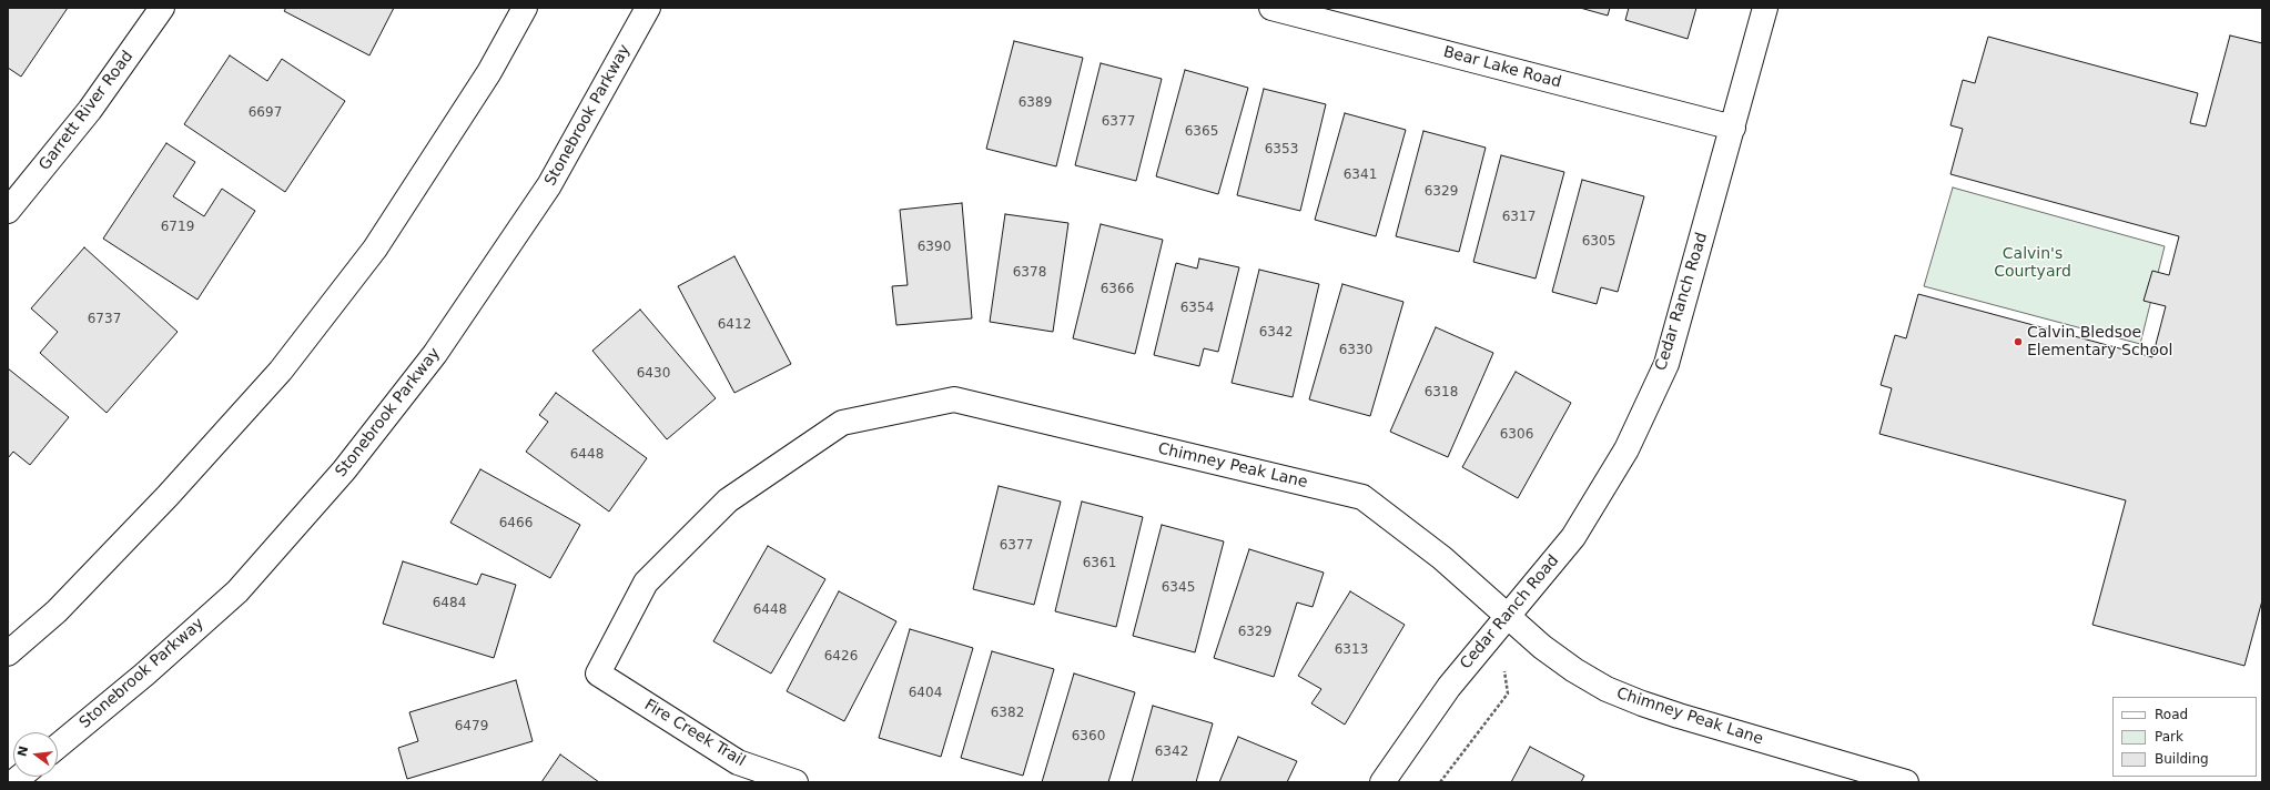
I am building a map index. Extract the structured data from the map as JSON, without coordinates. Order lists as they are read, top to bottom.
{
  "streets": {
    "street": [
      "Bear Lake Road",
      "Garrett River Road",
      "Stonebrook Parkway",
      "Cedar Ranch Road",
      "Chimney Peak Lane",
      "Fire Creek Trail"
    ]
  },
  "crossings": [
    ["Bear Lake Road", "Cedar Ranch Road"],
    ["Cedar Ranch Road", "Chimney Peak Lane"],
    ["Chimney Peak Lane", "Fire Creek Trail"]
  ],
  "parks": ["Calvin's Courtyard"],
  "places": ["Calvin Bledsoe Elementary School"],
  "house_numbers": [
    "6389",
    "6697",
    "6377",
    "6365",
    "6353",
    "6341",
    "6329",
    "6317",
    "6719",
    "6305",
    "6390",
    "6378",
    "6366",
    "6354",
    "6737",
    "6412",
    "6342",
    "6330",
    "6430",
    "6318",
    "6306",
    "6448",
    "6466",
    "6377",
    "6361",
    "6345",
    "6484",
    "6448",
    "6329",
    "6313",
    "6426",
    "6404",
    "6382",
    "6479",
    "6360",
    "6342"
  ],
  "legend": ["Road", "Park", "Building"],
  "north": "left"
}
